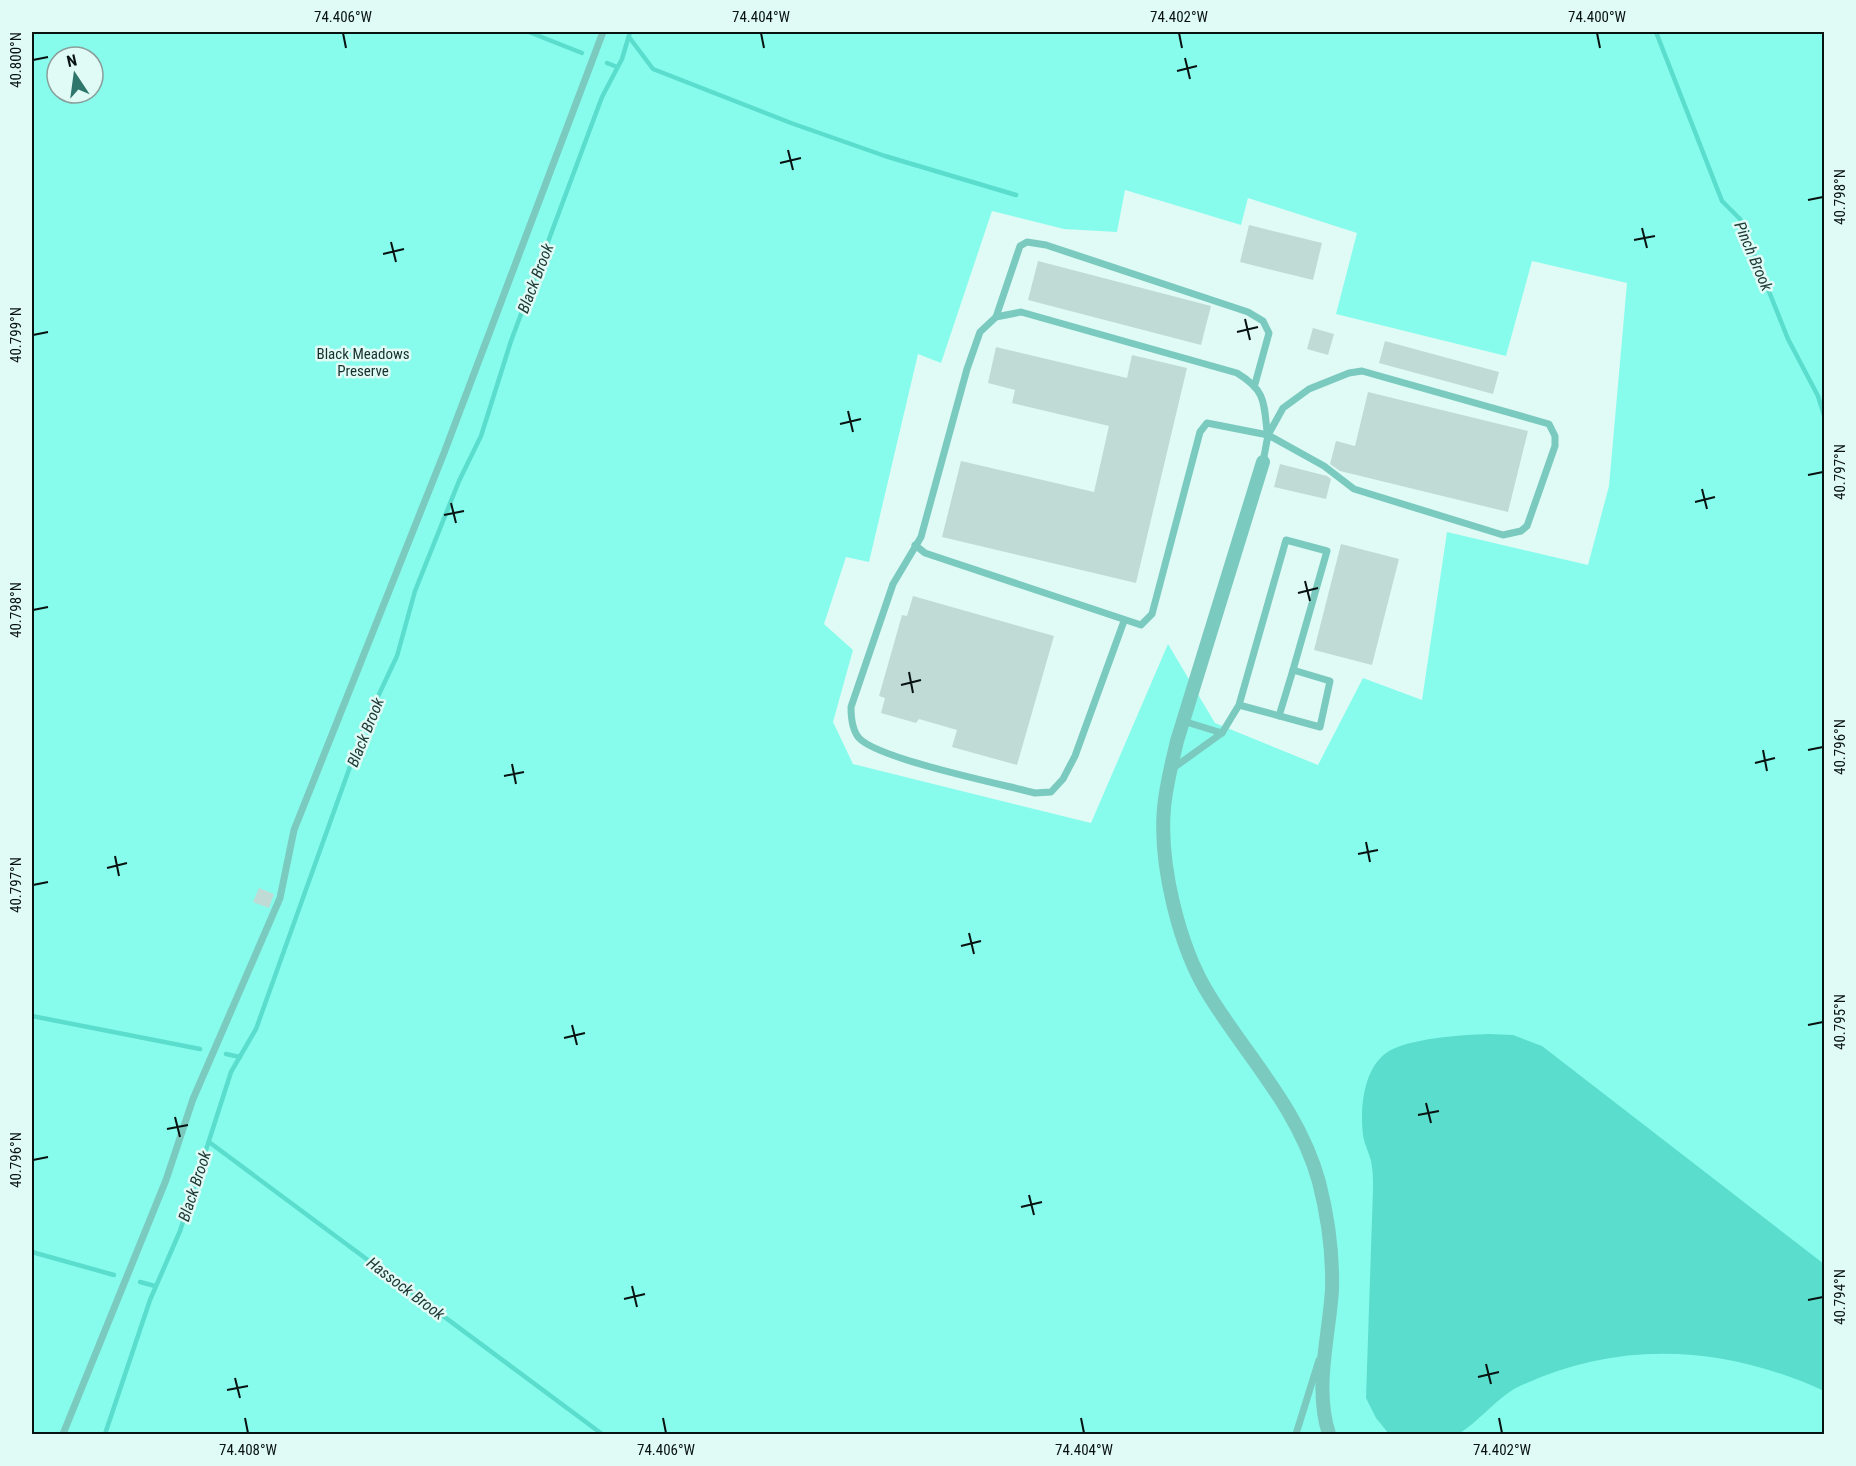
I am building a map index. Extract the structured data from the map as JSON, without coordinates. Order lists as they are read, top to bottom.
{
  "water": ["Pinch Brook", "Black Brook", "Hassock Brook"],
  "parks": ["Black Meadows Preserve"],
  "north": "top",
  "coordinates": [
    "74.406°W",
    "74.404°W",
    "74.402°W",
    "74.400°W",
    "40.800°N",
    "40.798°N",
    "40.799°N",
    "40.797°N",
    "40.796°N",
    "40.795°N",
    "40.794°N",
    "74.408°W"
  ]
}
